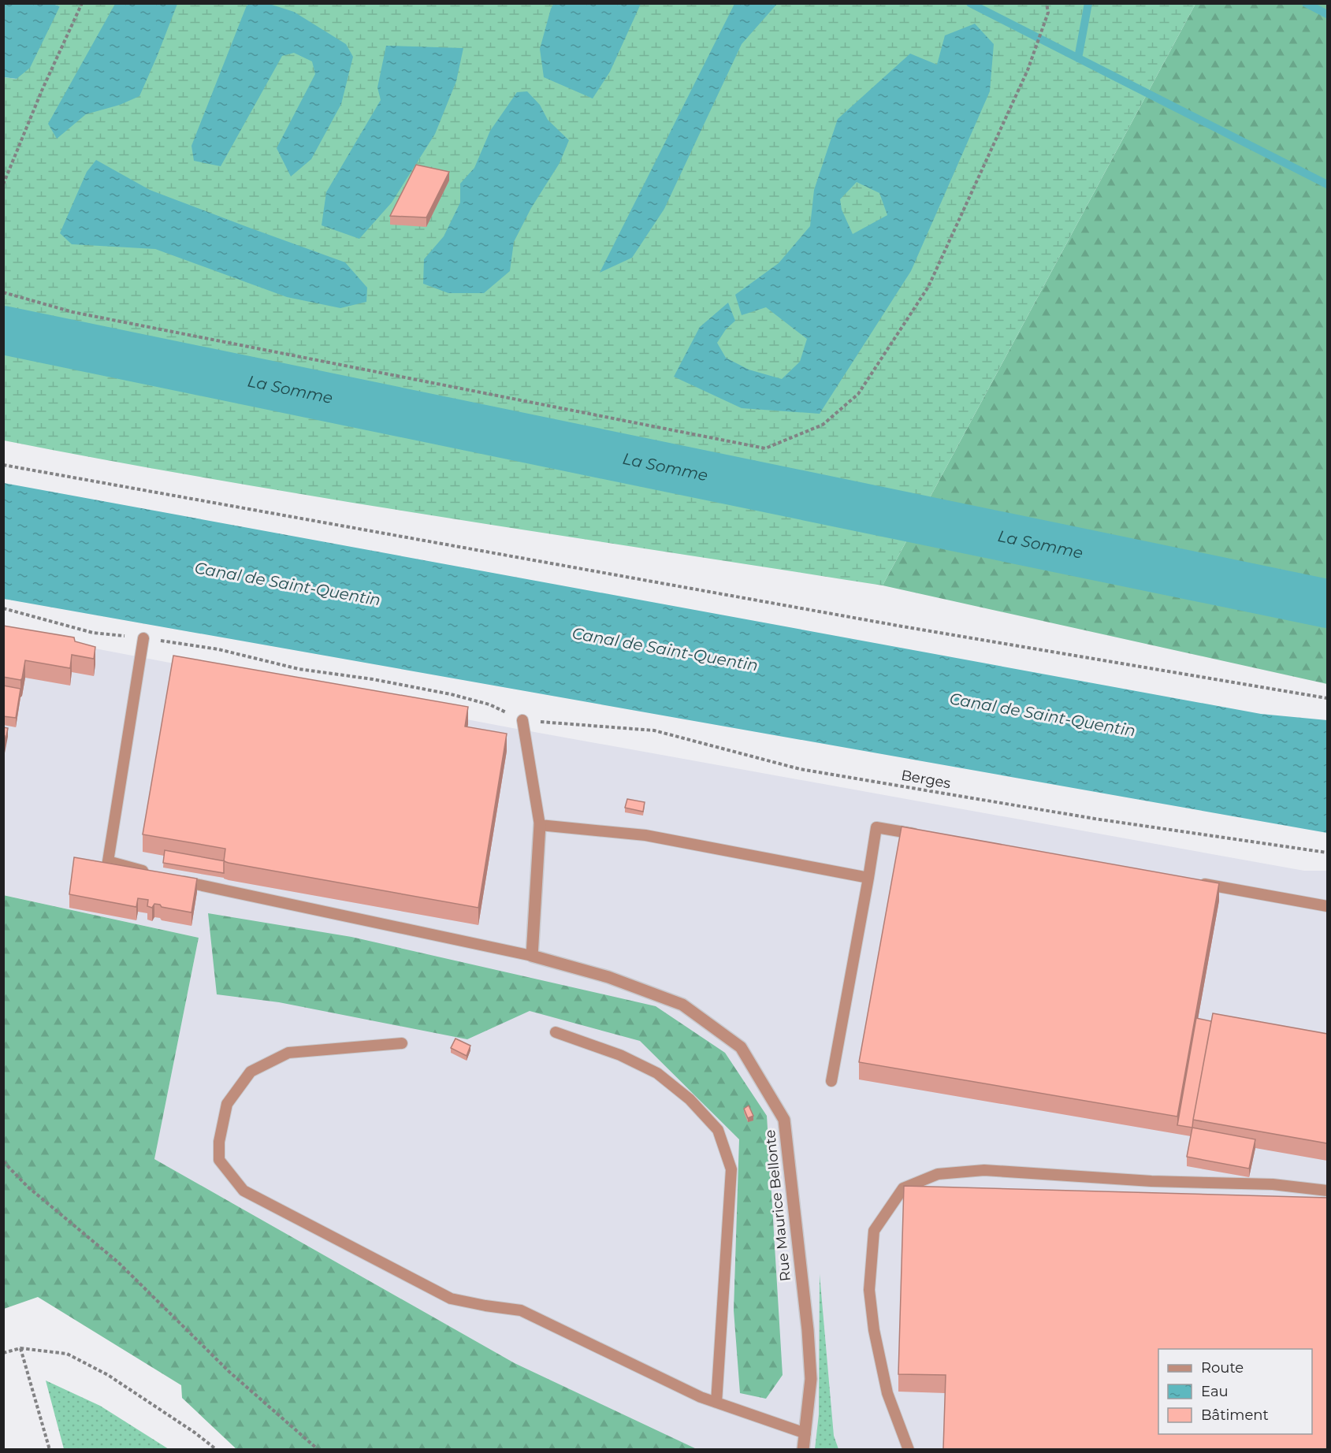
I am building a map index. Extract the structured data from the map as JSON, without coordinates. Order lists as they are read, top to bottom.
{
  "streets": {
    "street": ["Rue Maurice Bellonte"],
    "path": ["Berges"]
  },
  "water": ["La Somme", "Canal de Saint-Quentin"],
  "legend": ["Route", "Eau", "Bâtiment"]
}
